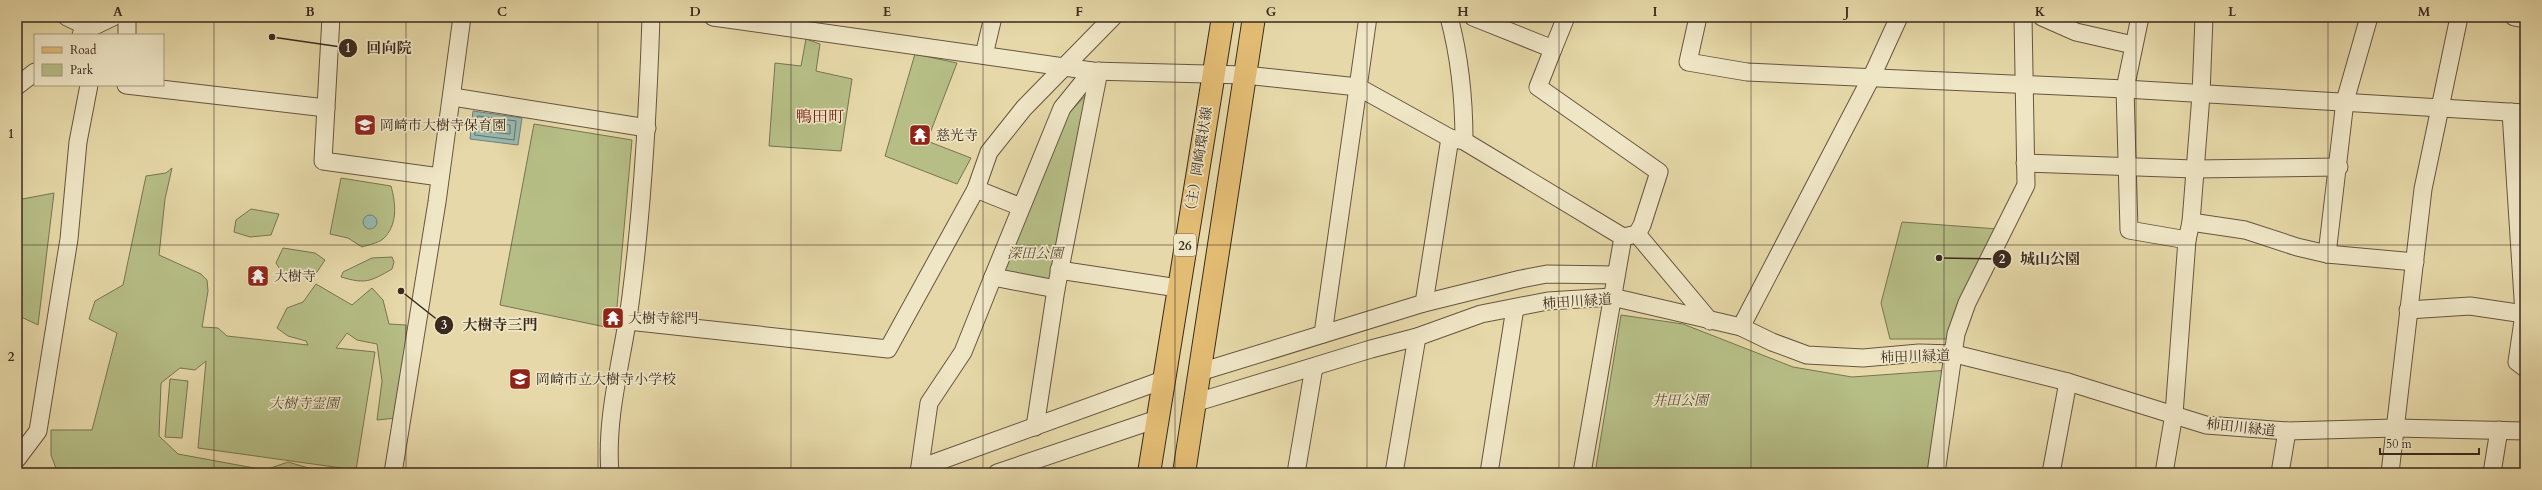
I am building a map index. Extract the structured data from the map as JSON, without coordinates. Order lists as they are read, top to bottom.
{
  "streets": {
    "main road": ["（主）岡崎環状線", "26"],
    "street": ["柿田川緑道"]
  },
  "districts": ["鴨田町"],
  "parks": ["深田公園", "井田公園", "大樹寺霊園"],
  "places": {
    "other": ["回向院", "城山公園", "大樹寺三門"],
    "school or university": ["岡崎市大樹寺保育園", "岡崎市立大樹寺小学校"],
    "temple": ["慈光寺", "大樹寺", "大樹寺総門"]
  },
  "legend": ["Road", "Park"],
  "scale_bar": "50 m",
  "grid": {
    "columns": [
      "A",
      "B",
      "C",
      "D",
      "E",
      "F",
      "G",
      "H",
      "I",
      "J",
      "K",
      "L",
      "M"
    ],
    "rows": ["1", "2"]
  }
}
